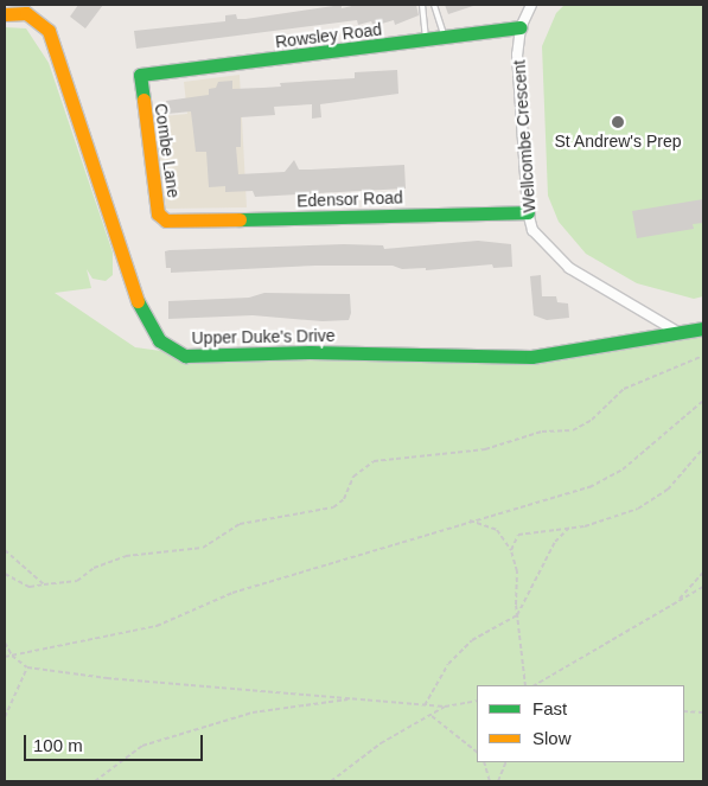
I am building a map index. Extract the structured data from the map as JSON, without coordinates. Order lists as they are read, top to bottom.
{
  "streets": {
    "main road": [
      "Rowsley Road",
      "Combe Lane",
      "Edensor Road",
      "Upper Duke's Drive"
    ],
    "street": ["Wellcombe Crescent"]
  },
  "crossings": [
    ["Rowsley Road", "Wellcombe Crescent"],
    ["Rowsley Road", "Combe Lane"],
    ["Wellcombe Crescent", "Edensor Road"],
    ["Wellcombe Crescent", "Upper Duke's Drive"],
    ["Combe Lane", "Edensor Road"]
  ],
  "places": ["St Andrew's Prep"],
  "legend": ["Fast", "Slow"],
  "scale_bar": "100 m"
}
